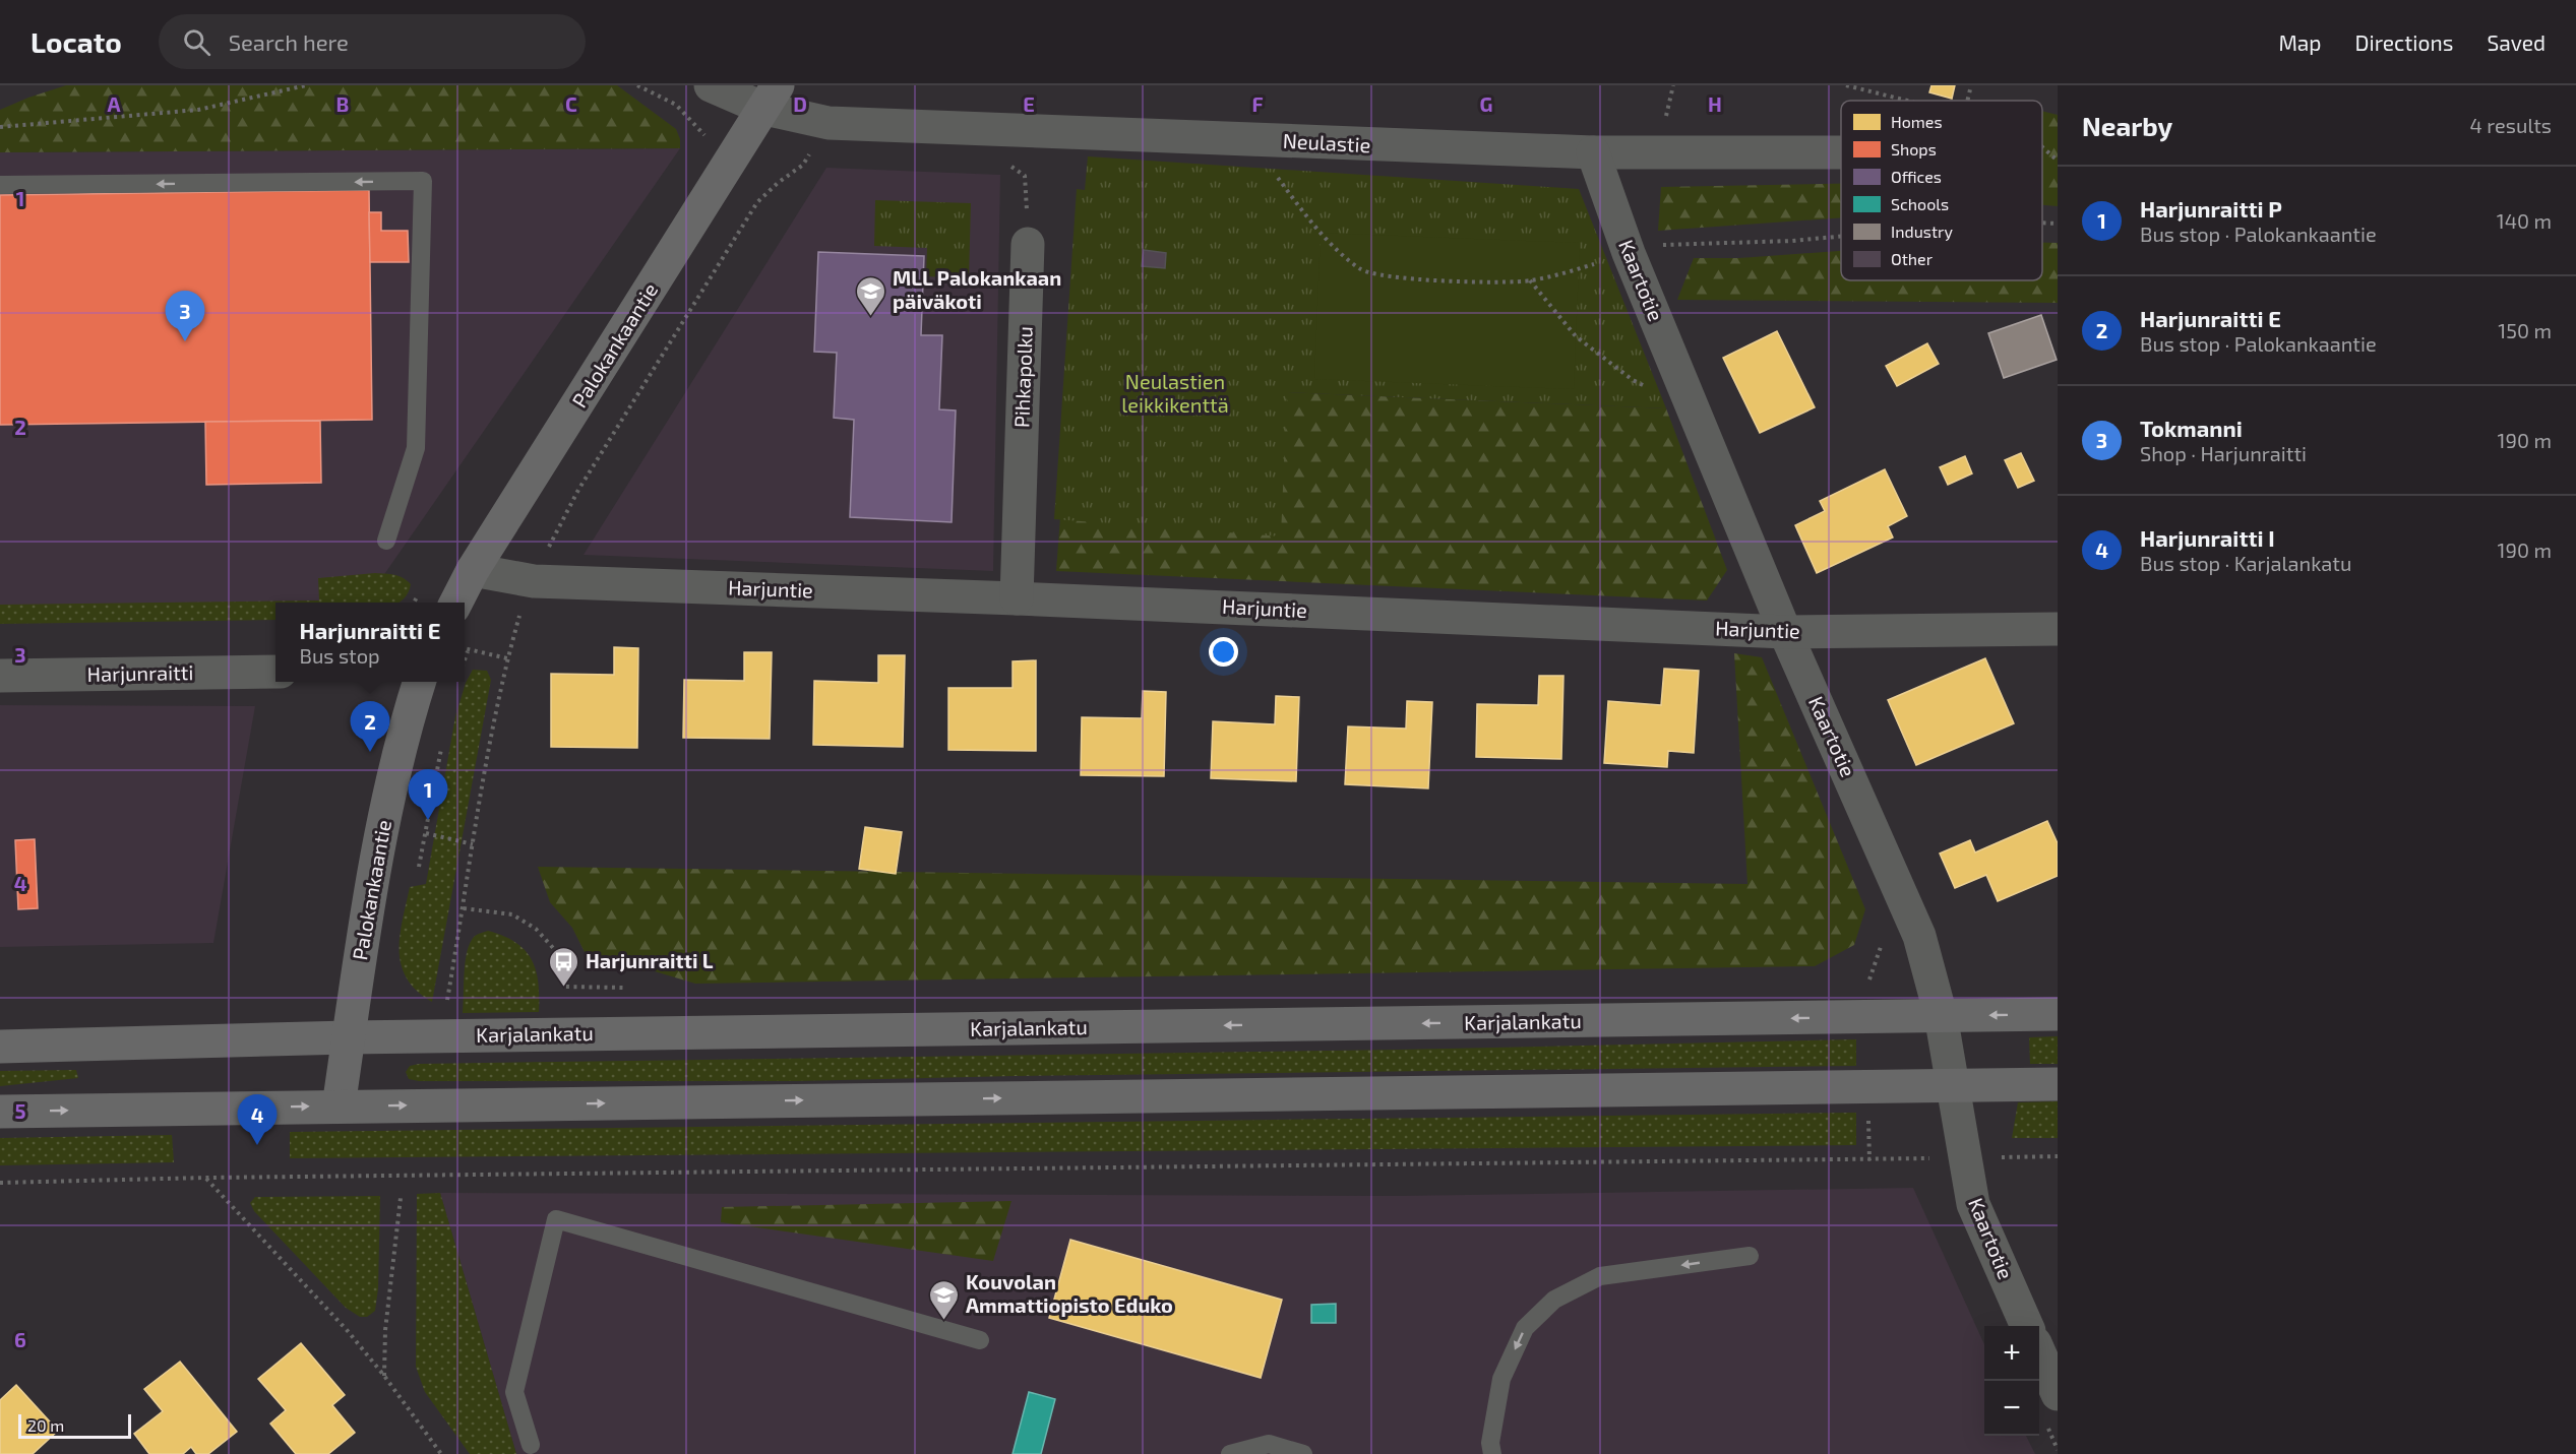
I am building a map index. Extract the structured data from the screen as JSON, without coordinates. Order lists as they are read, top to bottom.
{
  "streets": {
    "main road": ["Palokankaantie", "Karjalankatu"],
    "street": [
      "Neulastie",
      "Kaartotie",
      "Pihkapolku",
      "Harjuntie",
      "Harjunraitti"
    ]
  },
  "crossings": [
    ["Neulastie", "Kaartotie"],
    ["Neulastie", "Palokankaantie"],
    ["Kaartotie", "Harjuntie"],
    ["Kaartotie", "Karjalankatu"],
    ["Palokankaantie", "Harjuntie"],
    ["Palokankaantie", "Karjalankatu"],
    ["Pihkapolku", "Harjuntie"]
  ],
  "parks": ["Neulastien leikkikenttä"],
  "places": {
    "school or university": ["MLL Palokankaan päiväkoti", "Kouvolan Ammattiopisto Eduko"],
    "bus stop": ["Harjunraitti L"]
  },
  "legend": [
    "Homes",
    "Shops",
    "Offices",
    "Schools",
    "Industry",
    "Other"
  ],
  "scale_bar": "20 m",
  "page": {
    "header": "Locato",
    "search": "Search here",
    "nav": ["Map", "Directions", "Saved"],
    "heading": ["Nearby", "4 results"],
    "list": [
      {
        "mark": "1",
        "name": "Harjunraitti P",
        "note": "Bus stop · Palokankaantie",
        "value": "140 m"
      },
      {
        "mark": "2",
        "name": "Harjunraitti E",
        "note": "Bus stop · Palokankaantie",
        "value": "150 m"
      },
      {
        "mark": "3",
        "name": "Tokmanni",
        "note": "Shop · Harjunraitti",
        "value": "190 m"
      },
      {
        "mark": "4",
        "name": "Harjunraitti I",
        "note": "Bus stop · Karjalankatu",
        "value": "190 m"
      }
    ],
    "pins": [
      "3",
      "2",
      "1",
      "4"
    ],
    "popup": ["Harjunraitti E", "Bus stop"],
    "map_buttons": ["+", "−"],
    "scale": "20 m"
  },
  "grid": {
    "columns": [
      "A",
      "B",
      "C",
      "D",
      "E",
      "F",
      "G",
      "H"
    ],
    "rows": [
      "1",
      "2",
      "3",
      "4",
      "5",
      "6"
    ]
  }
}
